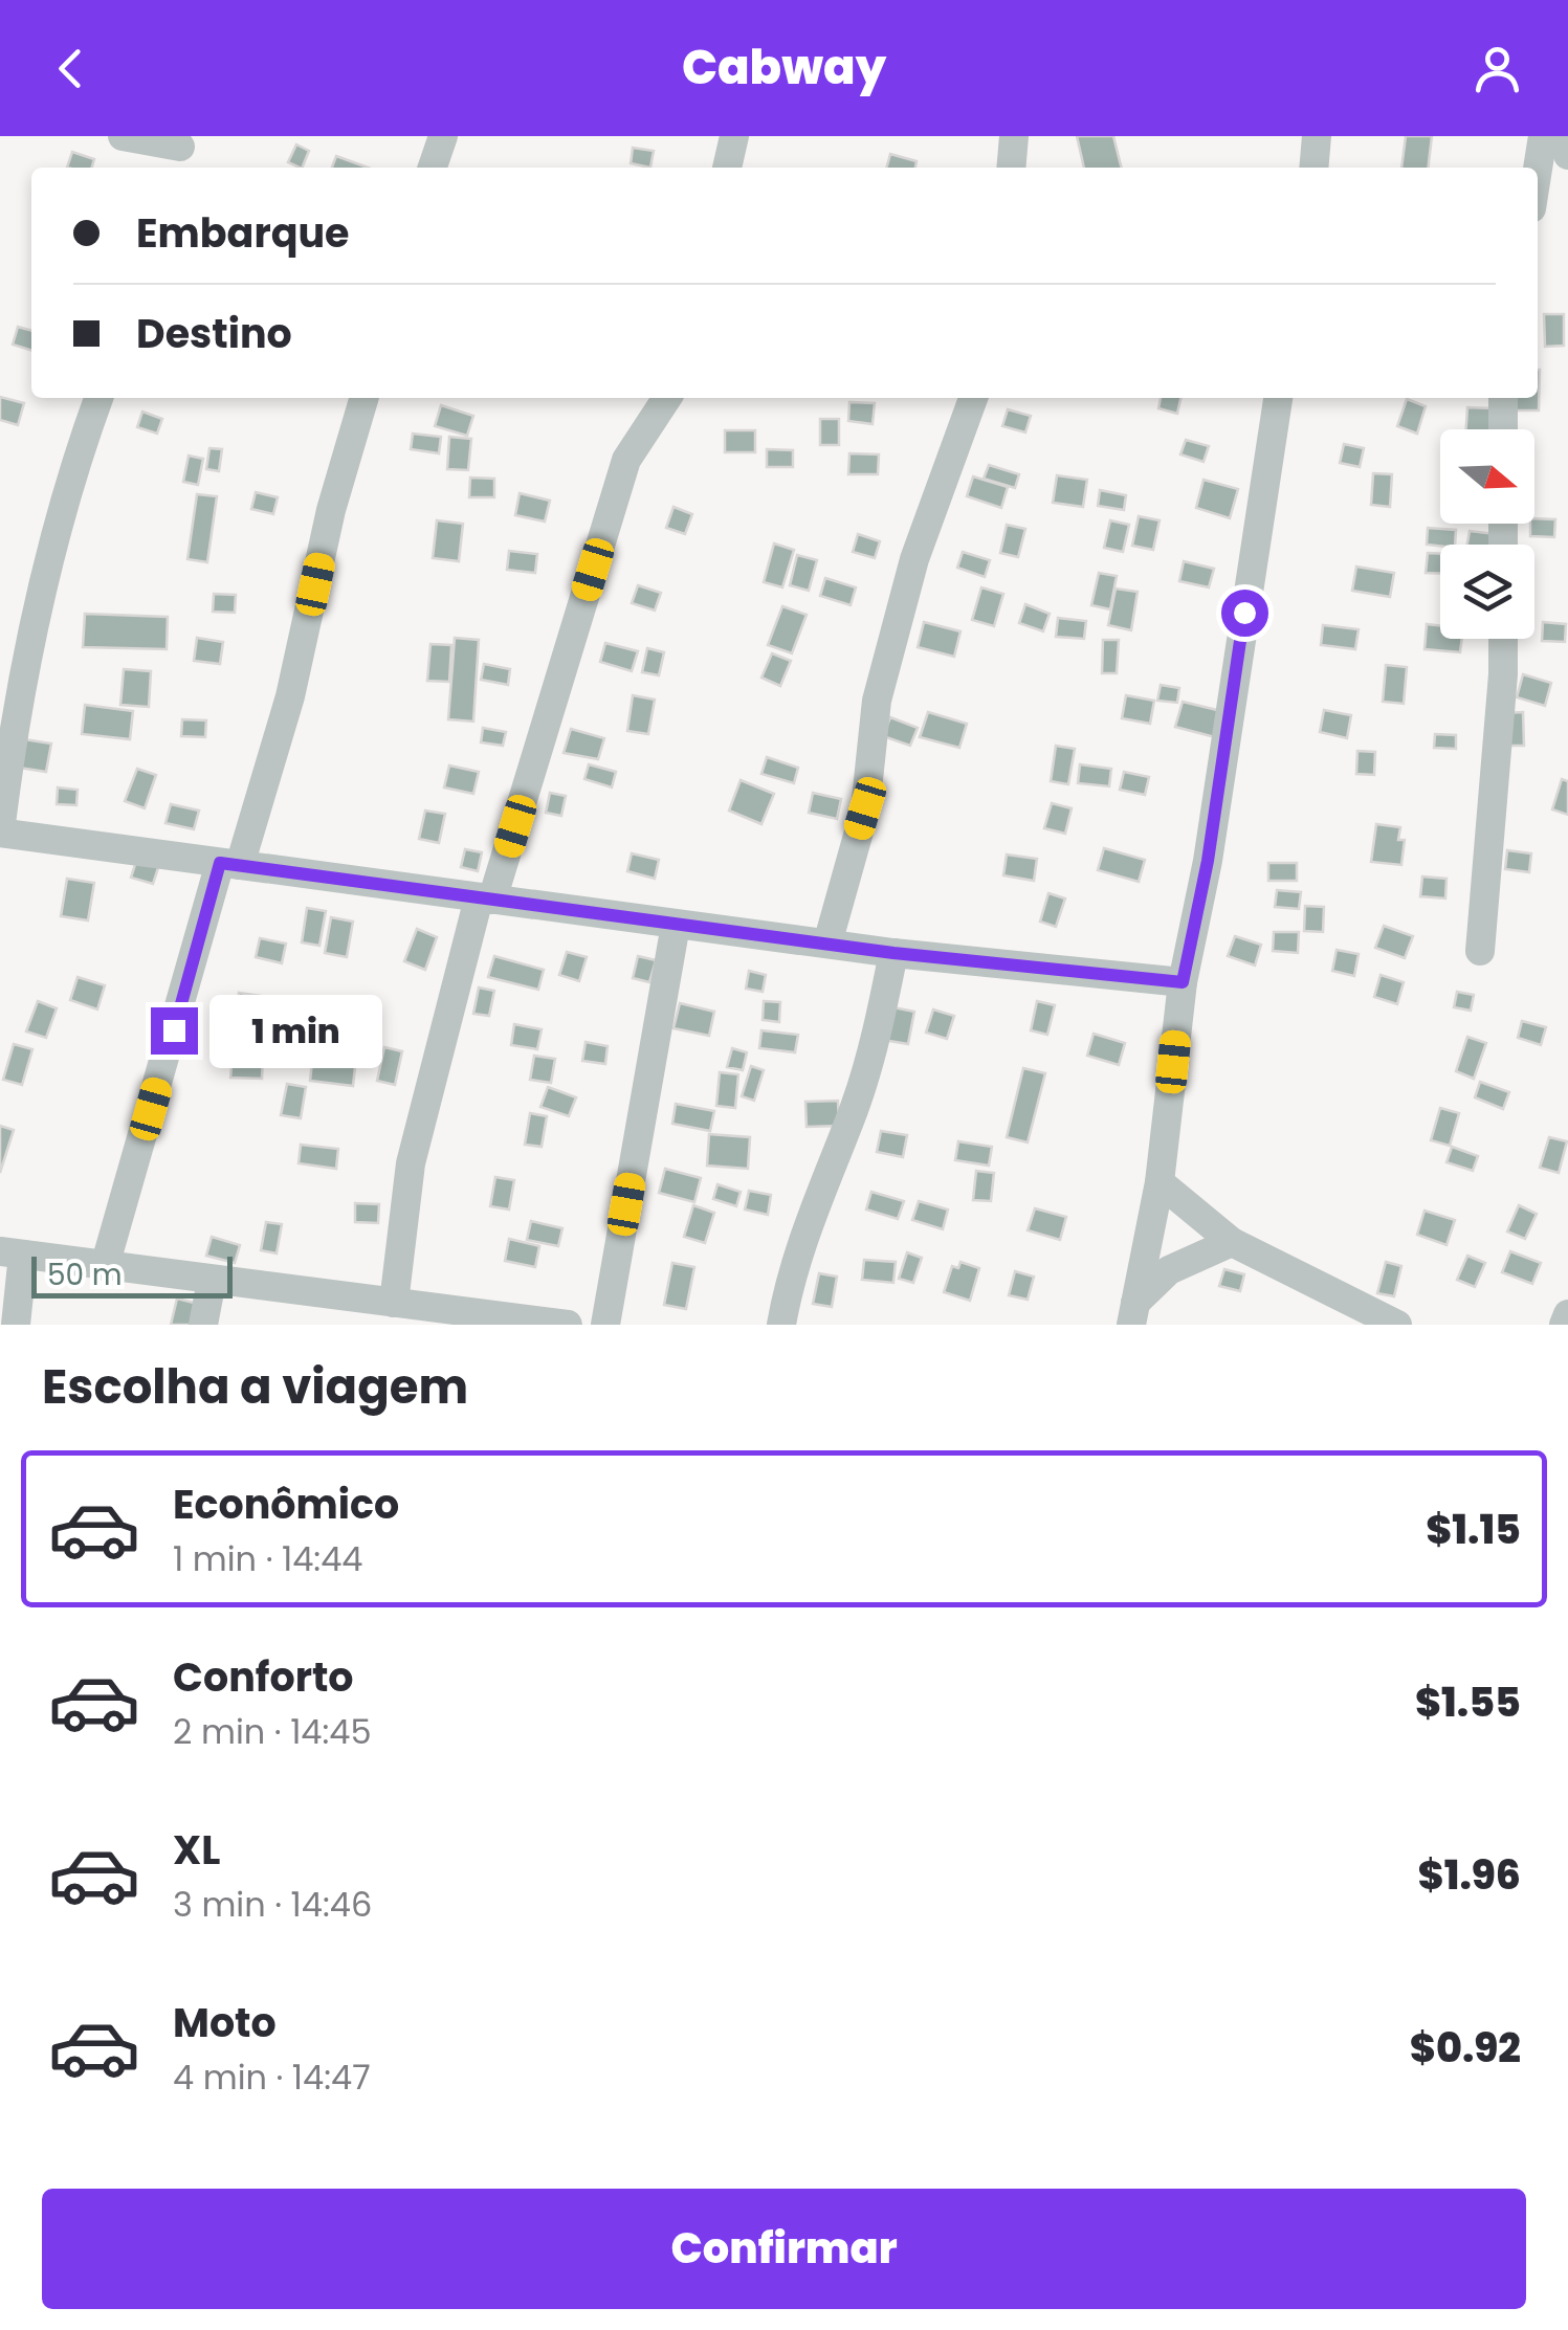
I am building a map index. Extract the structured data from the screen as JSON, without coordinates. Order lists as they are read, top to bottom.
{
  "scale_bar": "50 m",
  "north": "right",
  "page": {
    "header": "Cabway",
    "banner": ["Embarque", "Destino"],
    "bubble": "1 min",
    "scale": "50 m",
    "heading": "Escolha a viagem",
    "list": [
      {
        "name": "Econômico",
        "note": "1 min · 14:44",
        "value": "$1.15"
      },
      {
        "name": "Conforto",
        "note": "2 min · 14:45",
        "value": "$1.55"
      },
      {
        "name": "XL",
        "note": "3 min · 14:46",
        "value": "$1.96"
      },
      {
        "name": "Moto",
        "note": "4 min · 14:47",
        "value": "$0.92"
      }
    ],
    "buttons": "Confirmar"
  }
}
